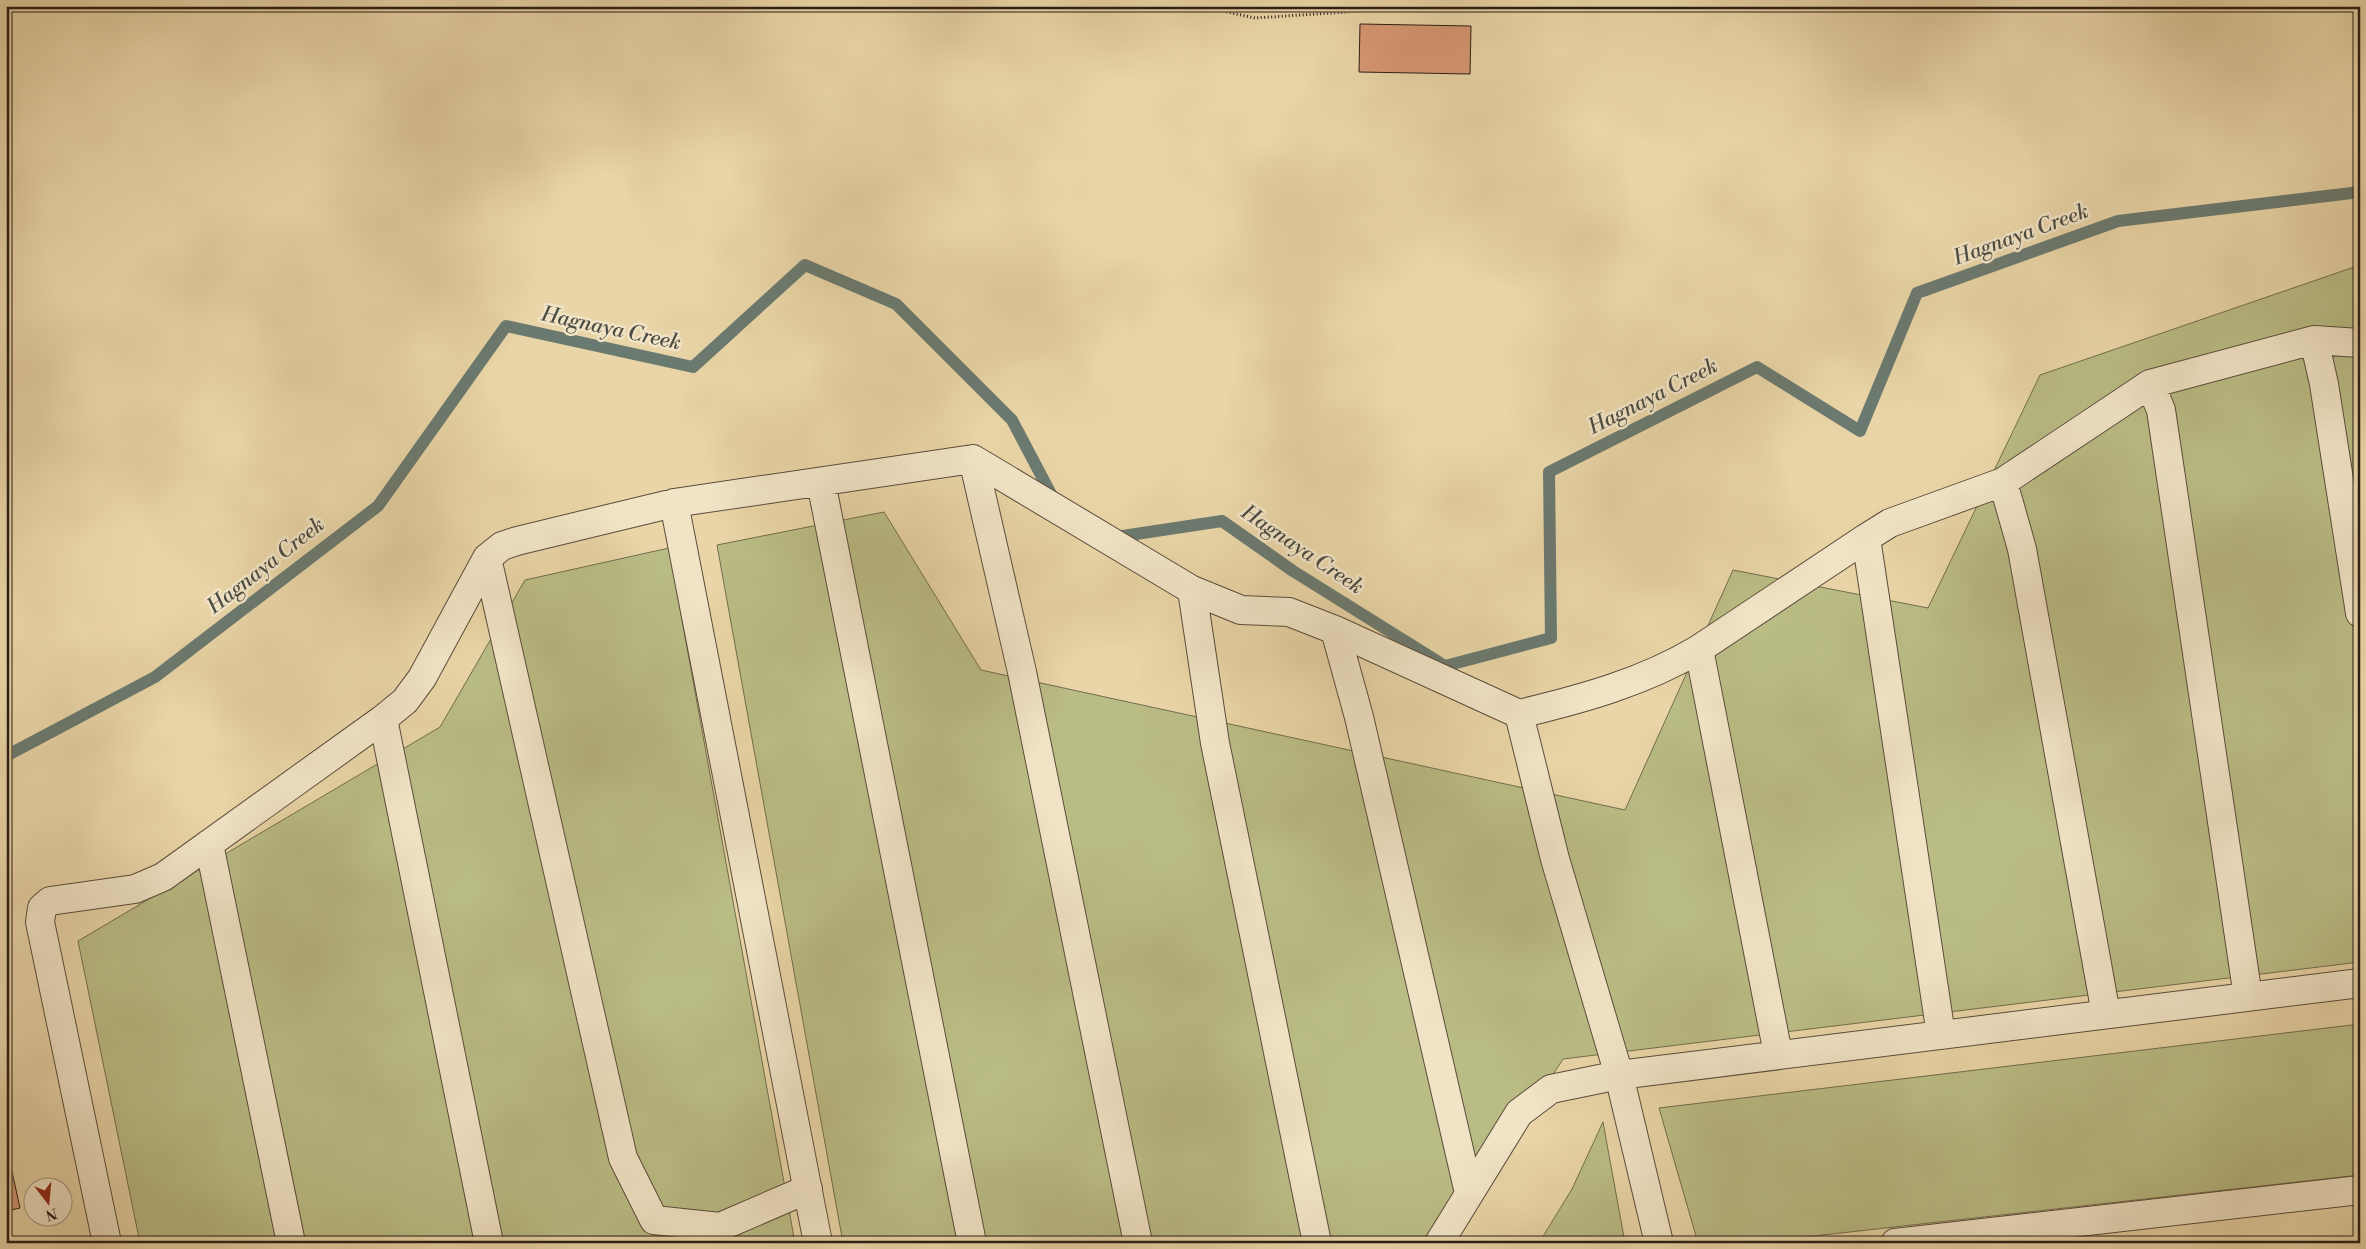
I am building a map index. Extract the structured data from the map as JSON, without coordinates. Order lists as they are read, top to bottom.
{
  "water": ["Hagnaya Creek"],
  "north": "bottom"
}
